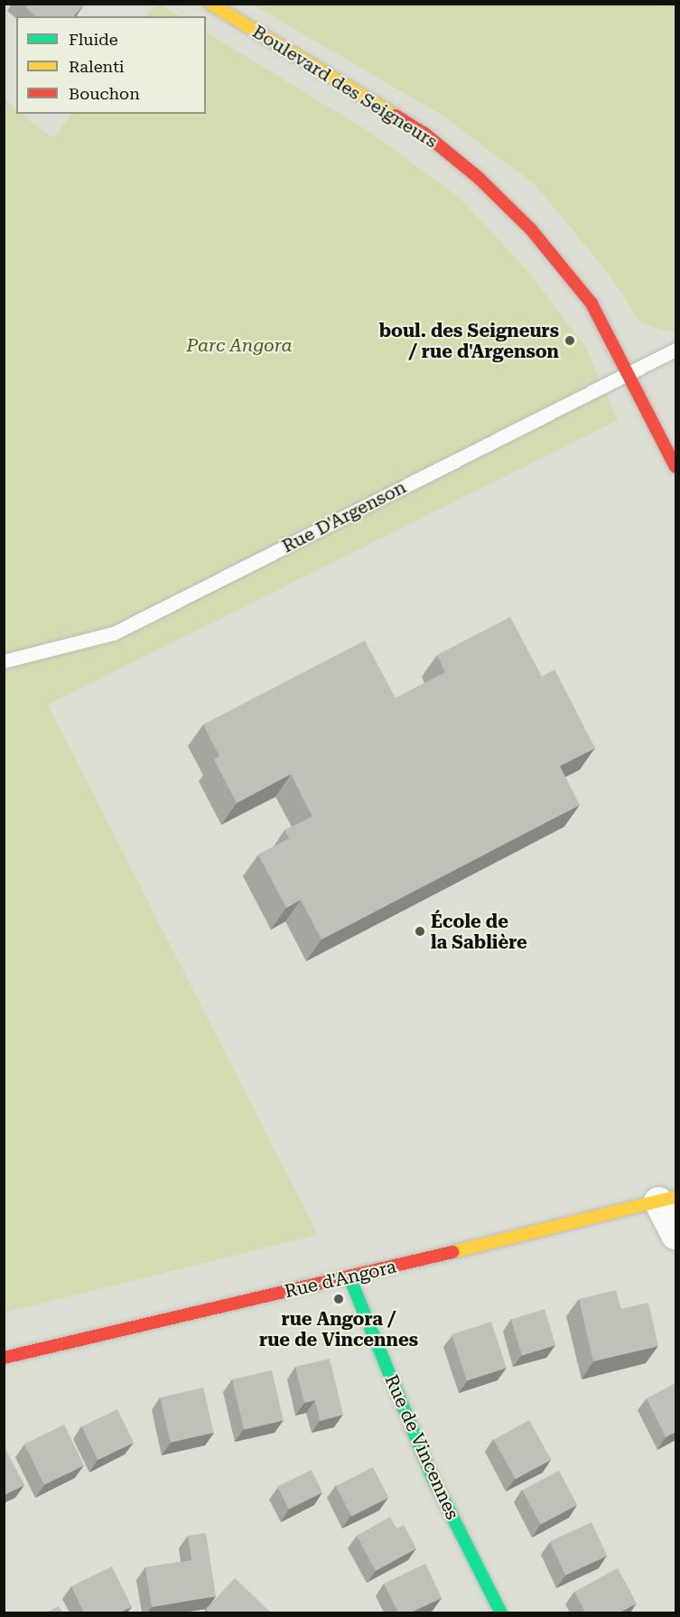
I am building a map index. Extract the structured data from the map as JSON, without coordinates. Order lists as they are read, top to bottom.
{
  "streets": {
    "street": ["Boulevard des Seigneurs", "Rue d'Angora", "Rue de Vincennes"],
    "lane": ["Rue D'Argenson"]
  },
  "crossings": [
    ["Boulevard des Seigneurs", "Rue D'Argenson"],
    ["Rue d'Angora", "Rue de Vincennes"]
  ],
  "parks": ["Parc Angora"],
  "places": ["boul. des Seigneurs / rue d'Argenson", "École de la Sablière", "rue Angora / rue de Vincennes"],
  "legend": ["Fluide", "Ralenti", "Bouchon"]
}
